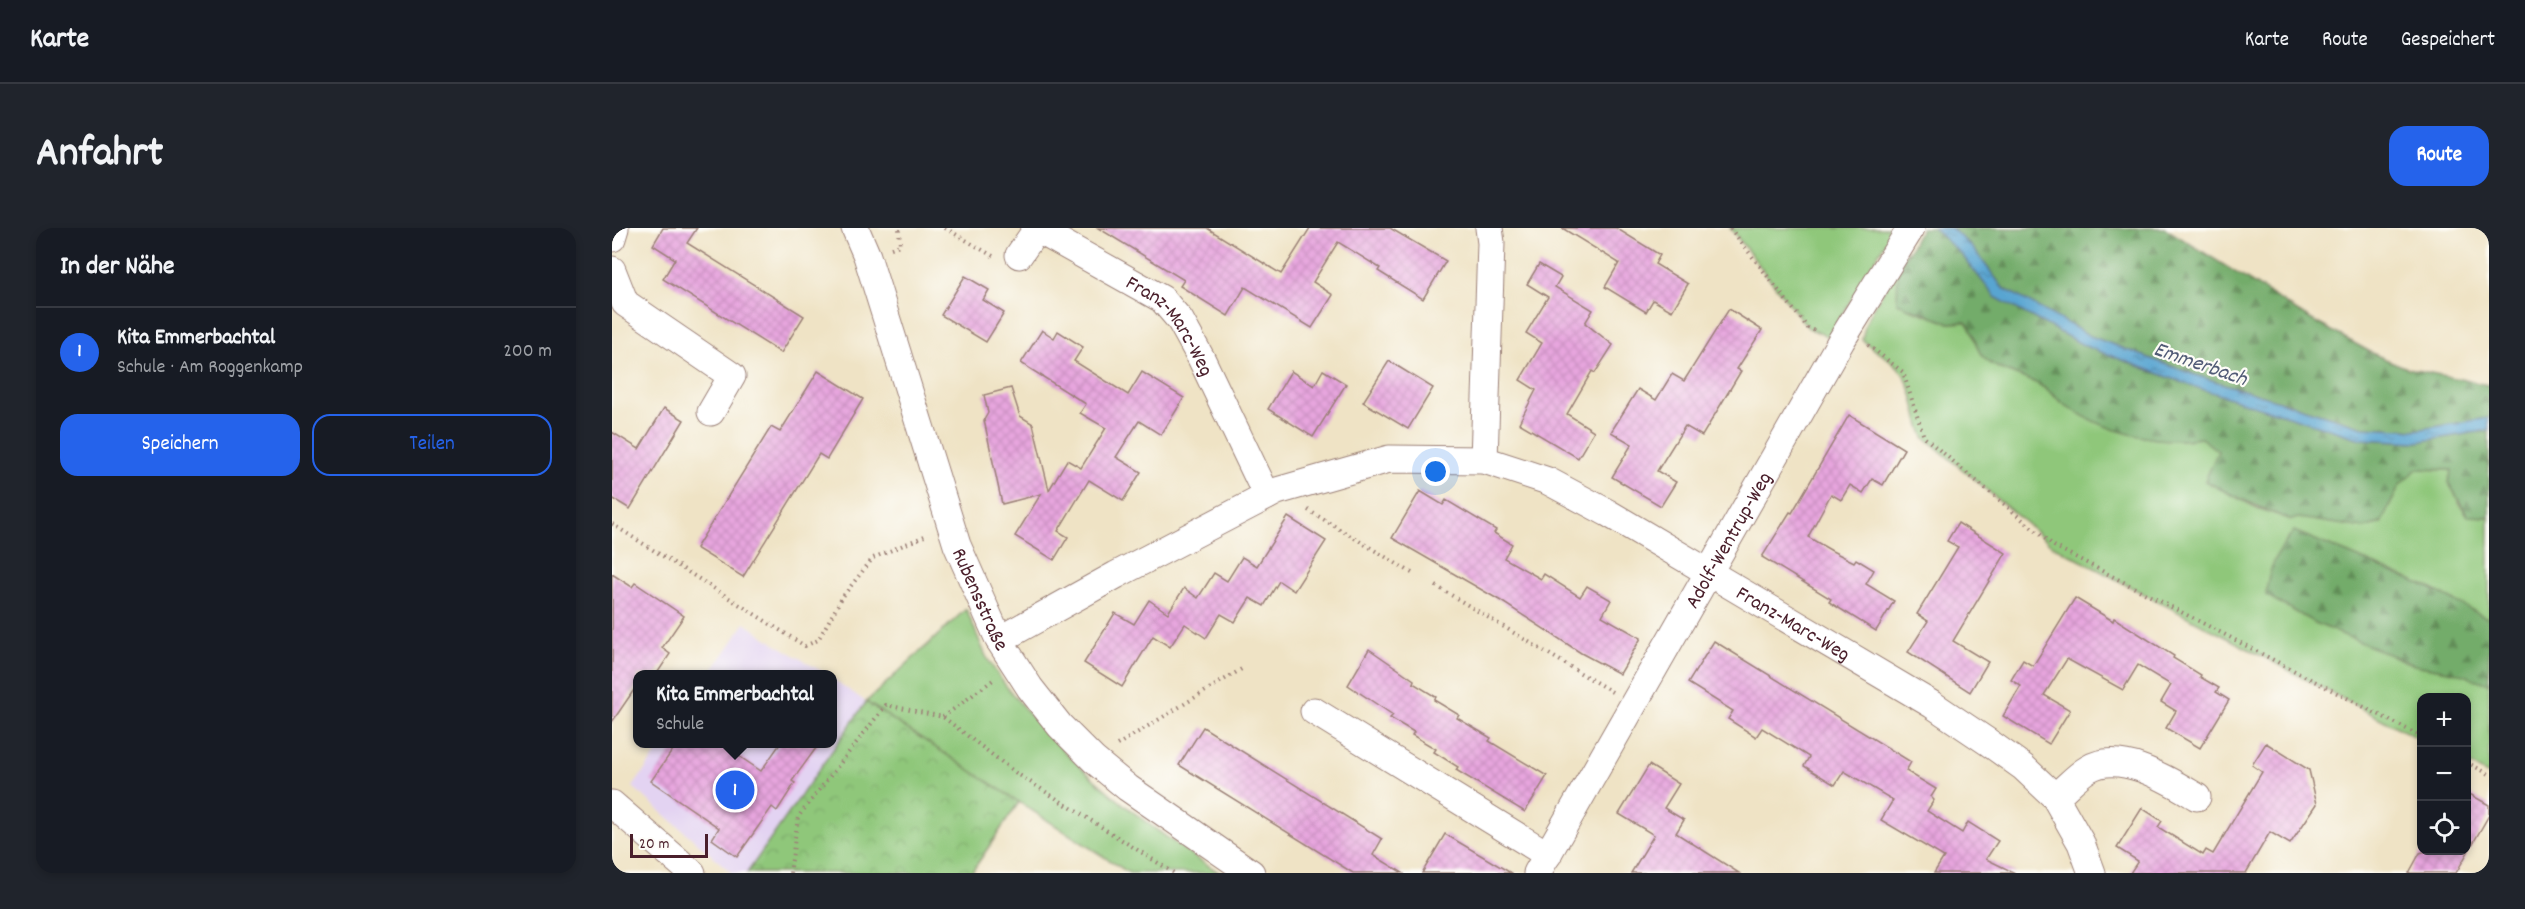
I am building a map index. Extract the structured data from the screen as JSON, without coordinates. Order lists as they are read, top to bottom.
{
  "streets": {
    "street": ["Franz-Marc-Weg", "Adolf-Wentrup-Weg", "Rubensstraße"]
  },
  "crossings": [
    ["Franz-Marc-Weg", "Adolf-Wentrup-Weg"],
    ["Franz-Marc-Weg", "Rubensstraße"]
  ],
  "water": ["Emmerbach"],
  "scale_bar": "20 m",
  "page": {
    "header": "Karte",
    "nav": ["Karte", "Route", "Gespeichert"],
    "title": "Anfahrt",
    "buttons": [
      "Route",
      ["Speichern", "Teilen"]
    ],
    "heading": "In der Nähe",
    "list": [
      {
        "mark": "1",
        "name": "Kita Emmerbachtal",
        "note": "Schule · Am Roggenkamp",
        "value": "200 m"
      }
    ],
    "popup": ["Kita Emmerbachtal", "Schule"],
    "map_buttons": ["+", "−"],
    "pins": "1",
    "scale": "20 m"
  }
}
